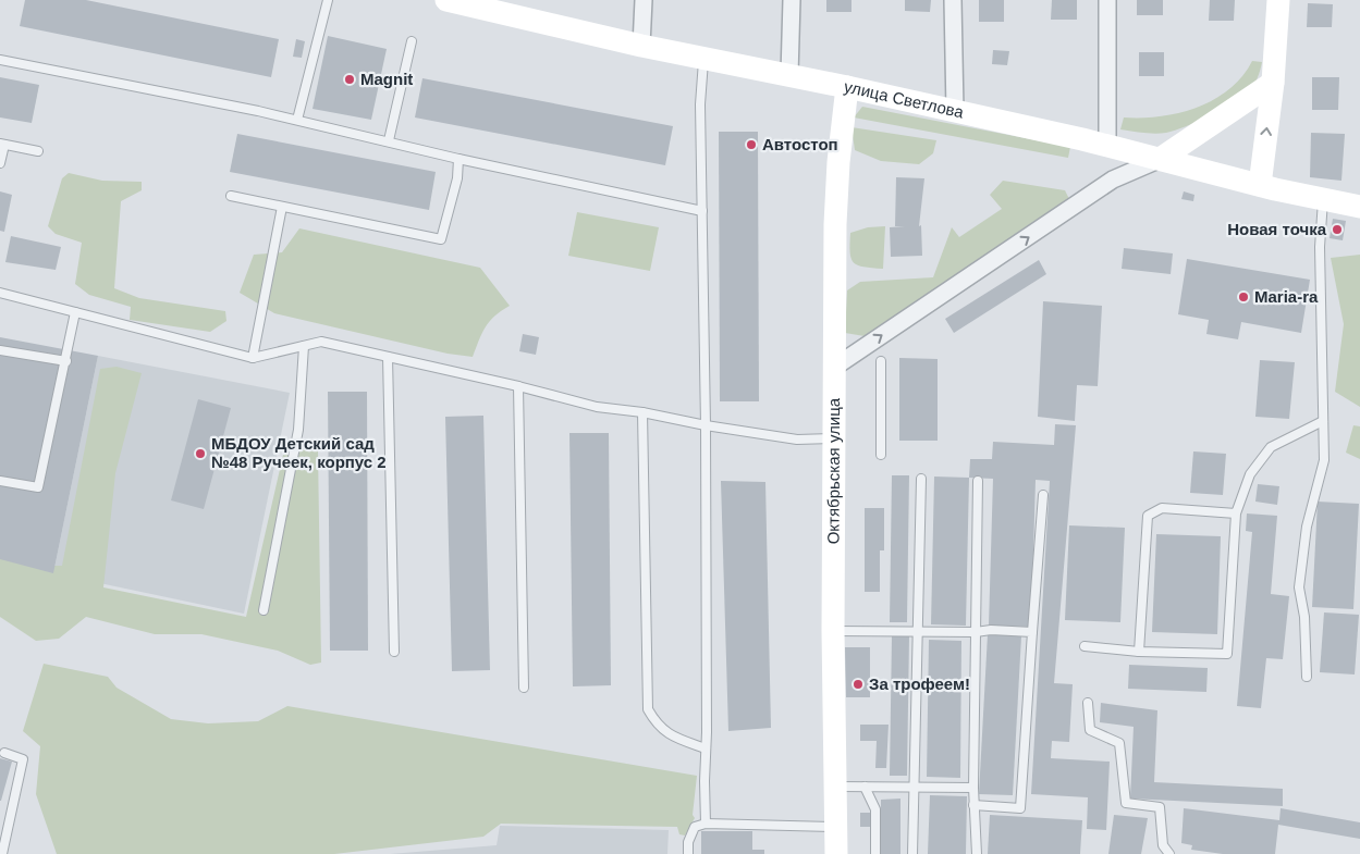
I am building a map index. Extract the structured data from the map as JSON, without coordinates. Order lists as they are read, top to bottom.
{
  "streets": {
    "main road": ["улица Светлова", "Октябрьская улица"]
  },
  "crossings": [
    ["улица Светлова", "Октябрьская улица"]
  ],
  "places": [
    "Magnit",
    "Автостоп",
    "Новая точка",
    "Maria-ra",
    "МБДОУ Детский сад №48 Ручеек, корпус 2",
    "За трофеем!"
  ]
}
